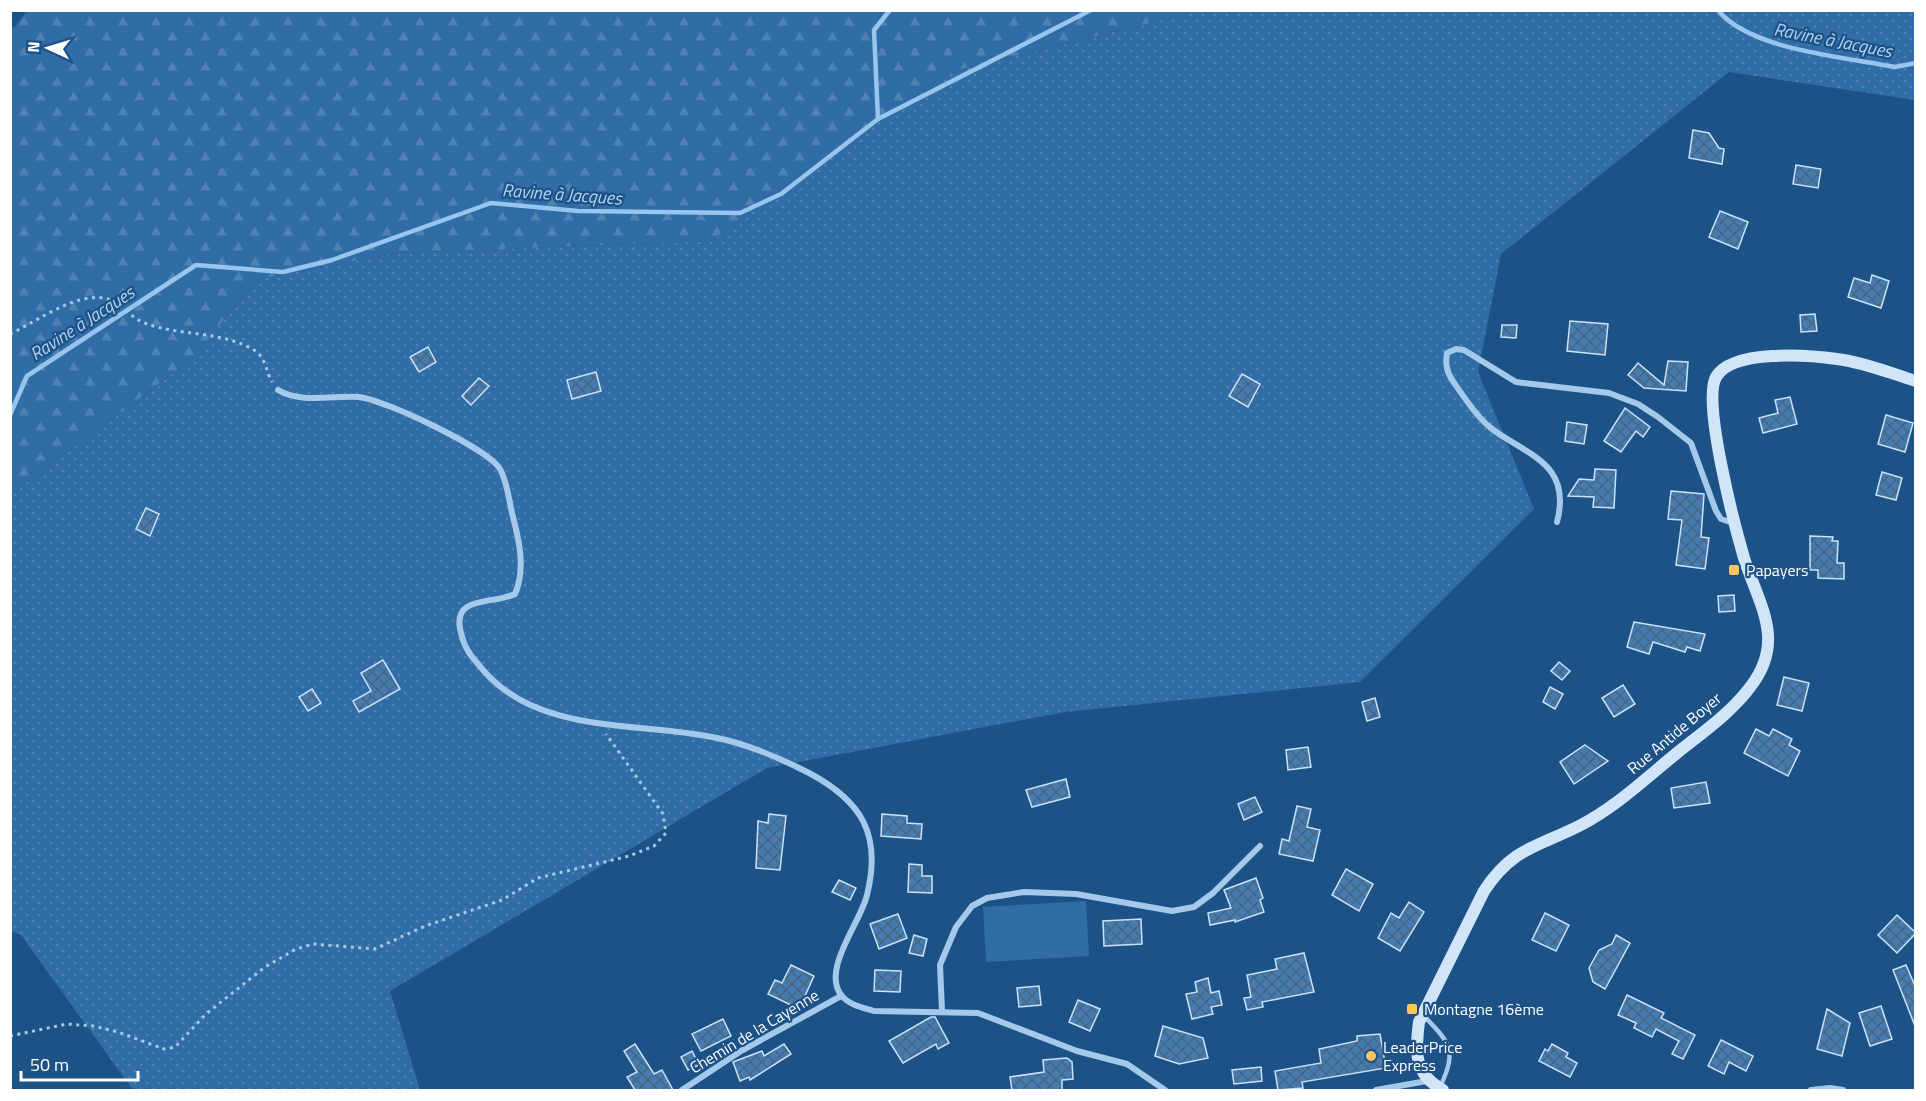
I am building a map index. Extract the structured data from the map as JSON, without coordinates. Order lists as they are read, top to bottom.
{
  "streets": {
    "main road": ["Rue Antide Boyer"],
    "street": ["Chemin de la Cayenne"]
  },
  "water": ["Ravine à Jacques"],
  "places": {
    "transit": ["Papayers", "Montagne 16ème"],
    "other": ["LeaderPrice Express"]
  },
  "scale_bar": "50 m",
  "north": "left"
}
